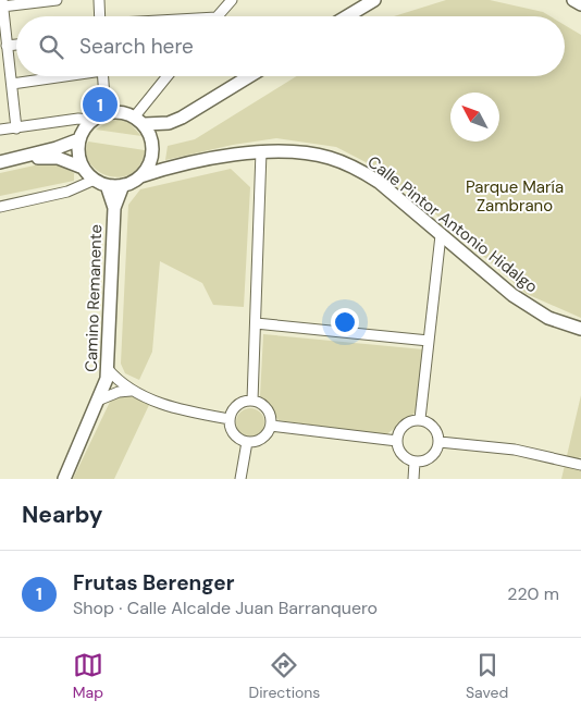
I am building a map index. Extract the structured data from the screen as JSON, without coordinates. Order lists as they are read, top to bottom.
{
  "streets": {
    "street": ["Calle Pintor Antonio Hidalgo", "Camino Remanente"]
  },
  "crossings": [
    ["Calle Pintor Antonio Hidalgo", "Camino Remanente"]
  ],
  "parks": ["Parque María Zambrano"],
  "north": "top left",
  "page": {
    "search": "Search here",
    "pins": "1",
    "heading": "Nearby",
    "list": [
      {
        "mark": "1",
        "name": "Frutas Berenger",
        "note": "Shop · Calle Alcalde Juan Barranquero",
        "value": "220 m"
      }
    ],
    "nav": ["Map", "Directions", "Saved"]
  }
}
